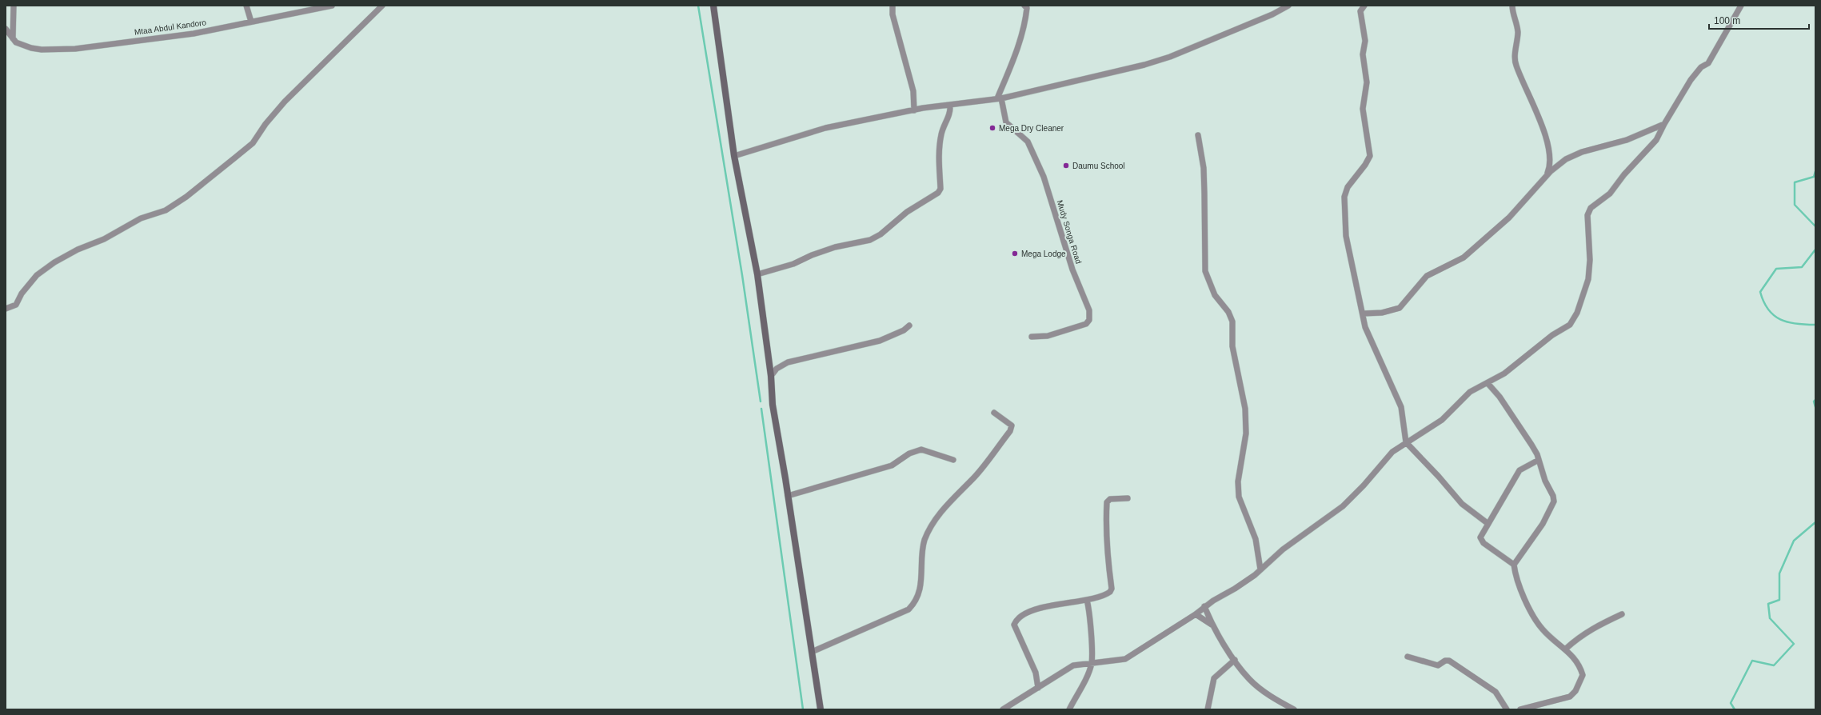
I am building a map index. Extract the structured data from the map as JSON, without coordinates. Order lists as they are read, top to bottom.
{
  "streets": {
    "street": ["Mtaa Abdul Kandoro", "Mudy Songa Road"]
  },
  "places": ["Mega Dry Cleaner", "Daumu School", "Mega Lodge"],
  "scale_bar": "100 m"
}
